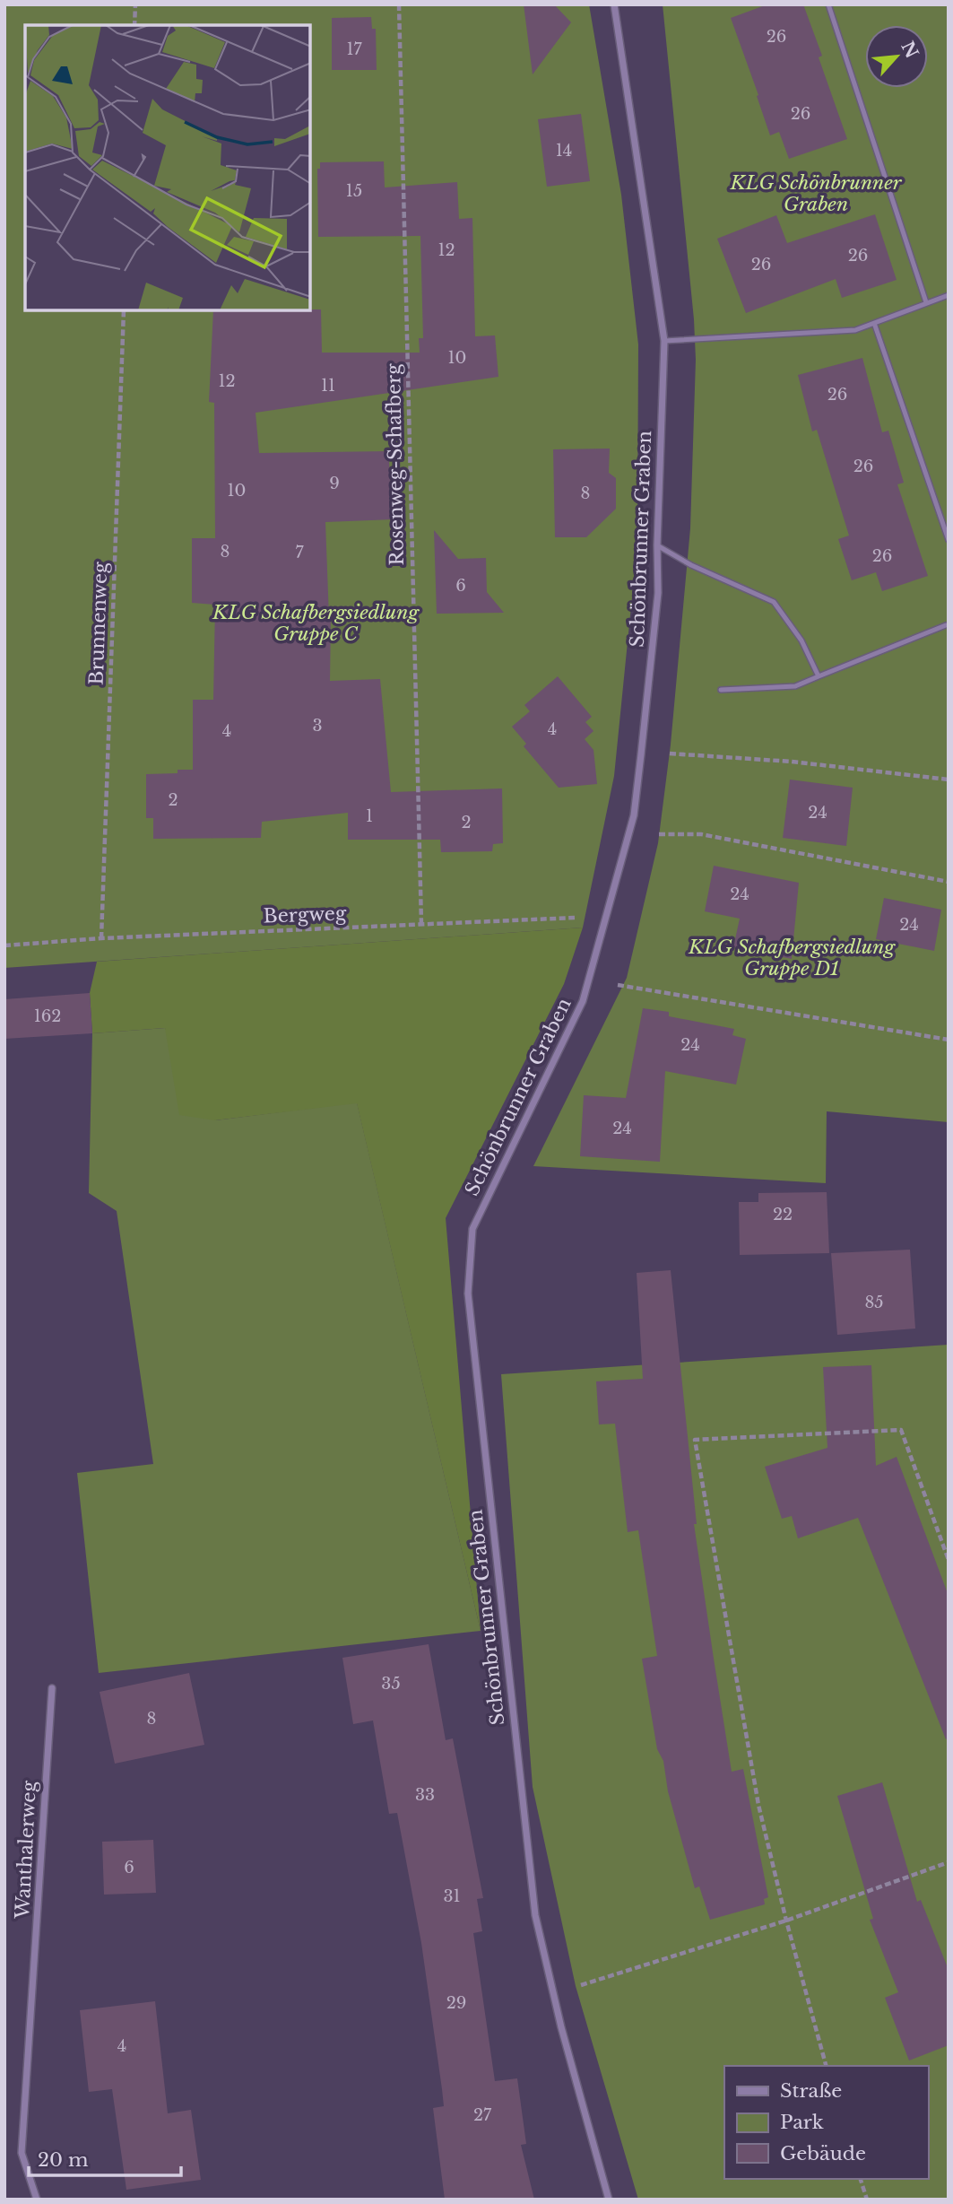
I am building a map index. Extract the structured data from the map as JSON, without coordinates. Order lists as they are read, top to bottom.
{
  "streets": {
    "street": ["Schönbrunner Graben", "Wanthalerweg"],
    "path": ["Rosenweg-Schafberg", "Brunnenweg", "Bergweg"]
  },
  "crossings": [
    ["Rosenweg-Schafberg", "Bergweg"],
    ["Schönbrunner Graben", "Bergweg"],
    ["Brunnenweg", "Bergweg"]
  ],
  "parks": ["KLG Schönbrunner Graben", "KLG Schafbergsiedlung Gruppe C", "KLG Schafbergsiedlung Gruppe D1"],
  "house_numbers": [
    "26",
    "17",
    "26",
    "14",
    "15",
    "12",
    "26",
    "26",
    "10",
    "12",
    "11",
    "26",
    "26",
    "9",
    "10",
    "8",
    "8",
    "7",
    "26",
    "6",
    "3",
    "4",
    "4",
    "2",
    "24",
    "1",
    "2",
    "24",
    "24",
    "162",
    "24",
    "24",
    "22",
    "85",
    "35",
    "8",
    "33",
    "6",
    "31",
    "29",
    "4",
    "27"
  ],
  "legend": ["Straße", "Park", "Gebäude"],
  "scale_bar": "20 m",
  "north": "top right"
}
